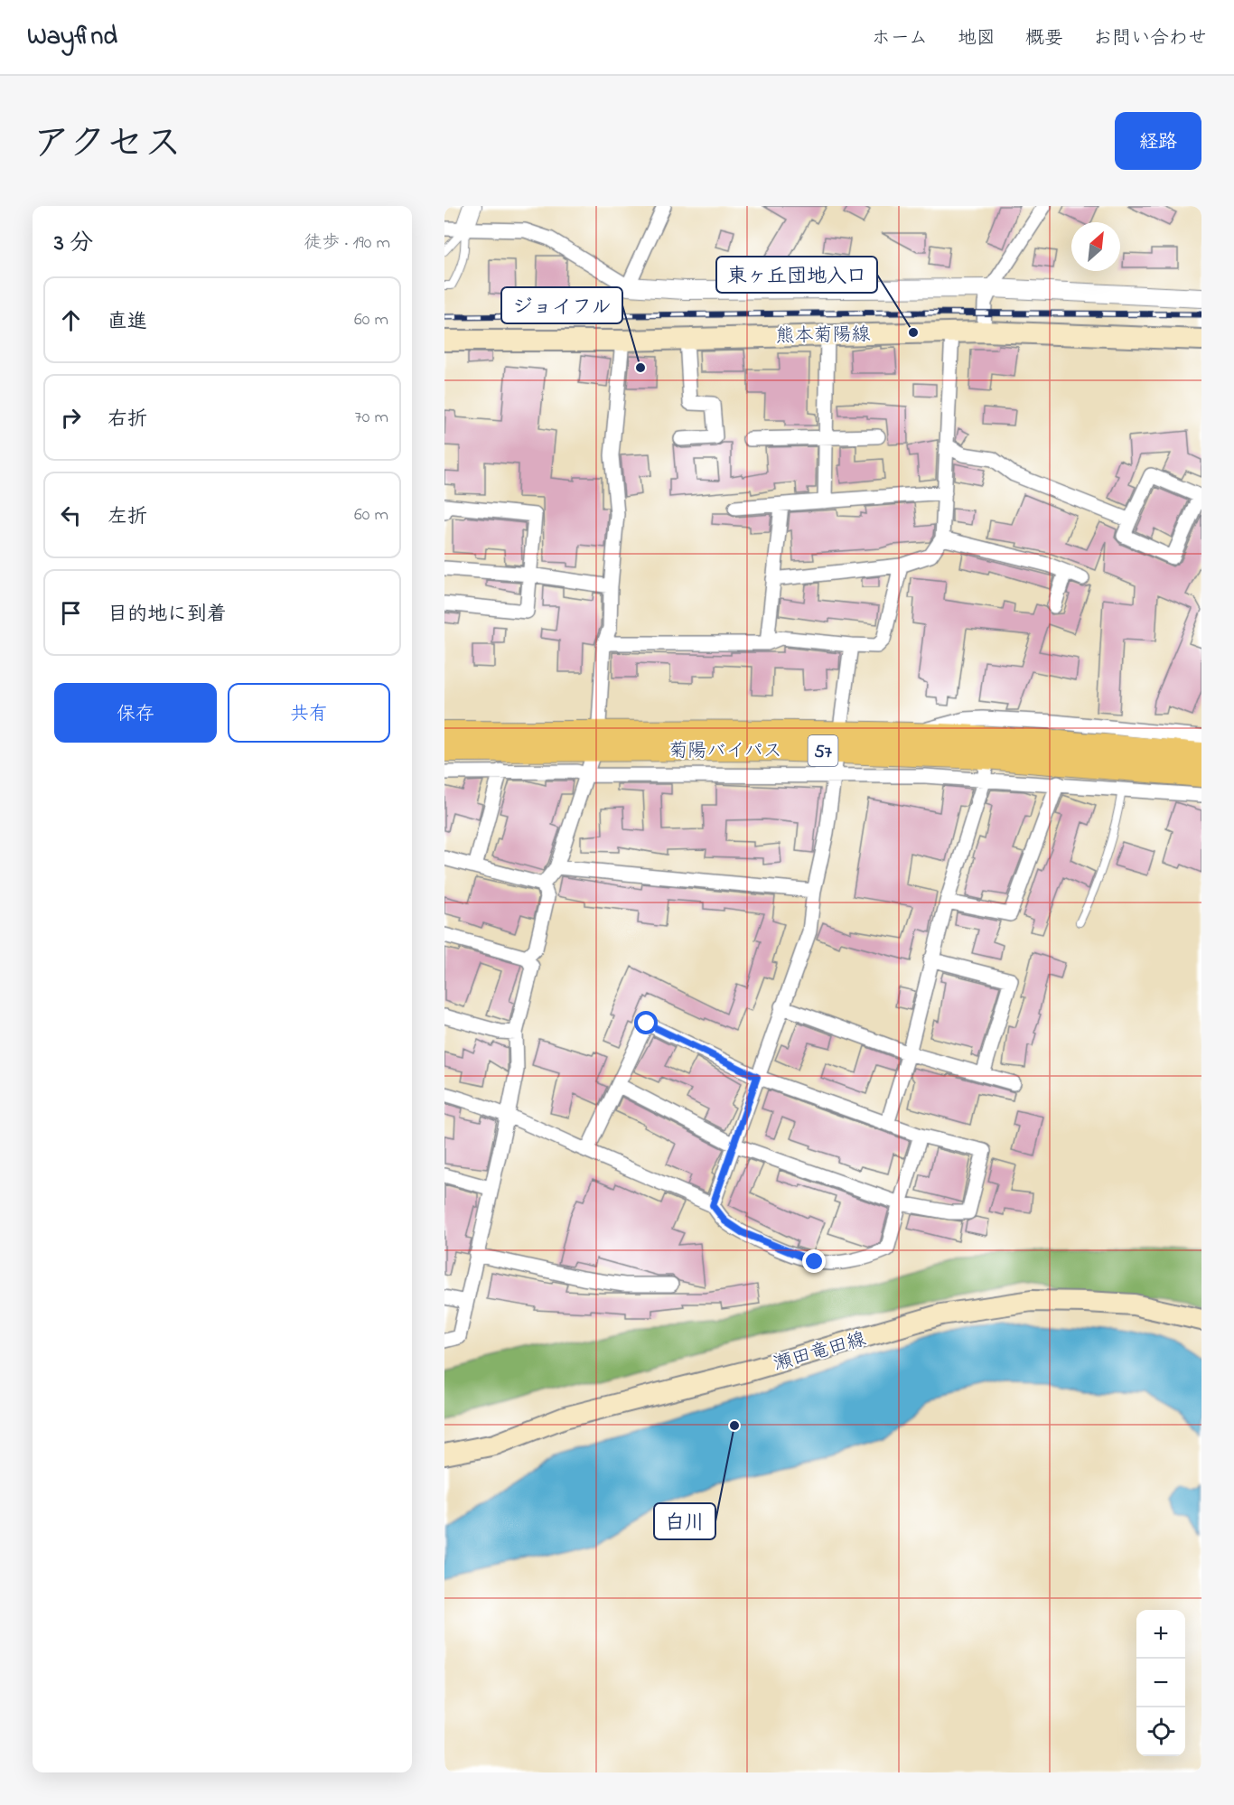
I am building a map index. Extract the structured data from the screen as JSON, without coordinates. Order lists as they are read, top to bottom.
{
  "streets": {
    "highway": ["菊陽バイパス", "57"],
    "main road": ["熊本菊陽線", "瀬田竜田線"]
  },
  "places": ["東ヶ丘団地入口", "ジョイフル", "白川"],
  "north": "top right",
  "page": {
    "header": "Wayfind",
    "nav": [
      "ホーム",
      "地図",
      "概要",
      "お問い合わせ"
    ],
    "title": "アクセス",
    "buttons": [
      "経路",
      ["保存", "共有"]
    ],
    "heading": ["3 分", "徒歩 · 190 m"],
    "list": [
      ["直進", "60 m"],
      ["右折", "70 m"],
      ["左折", "60 m"],
      "目的地に到着"
    ],
    "map_buttons": ["+", "−"]
  }
}
